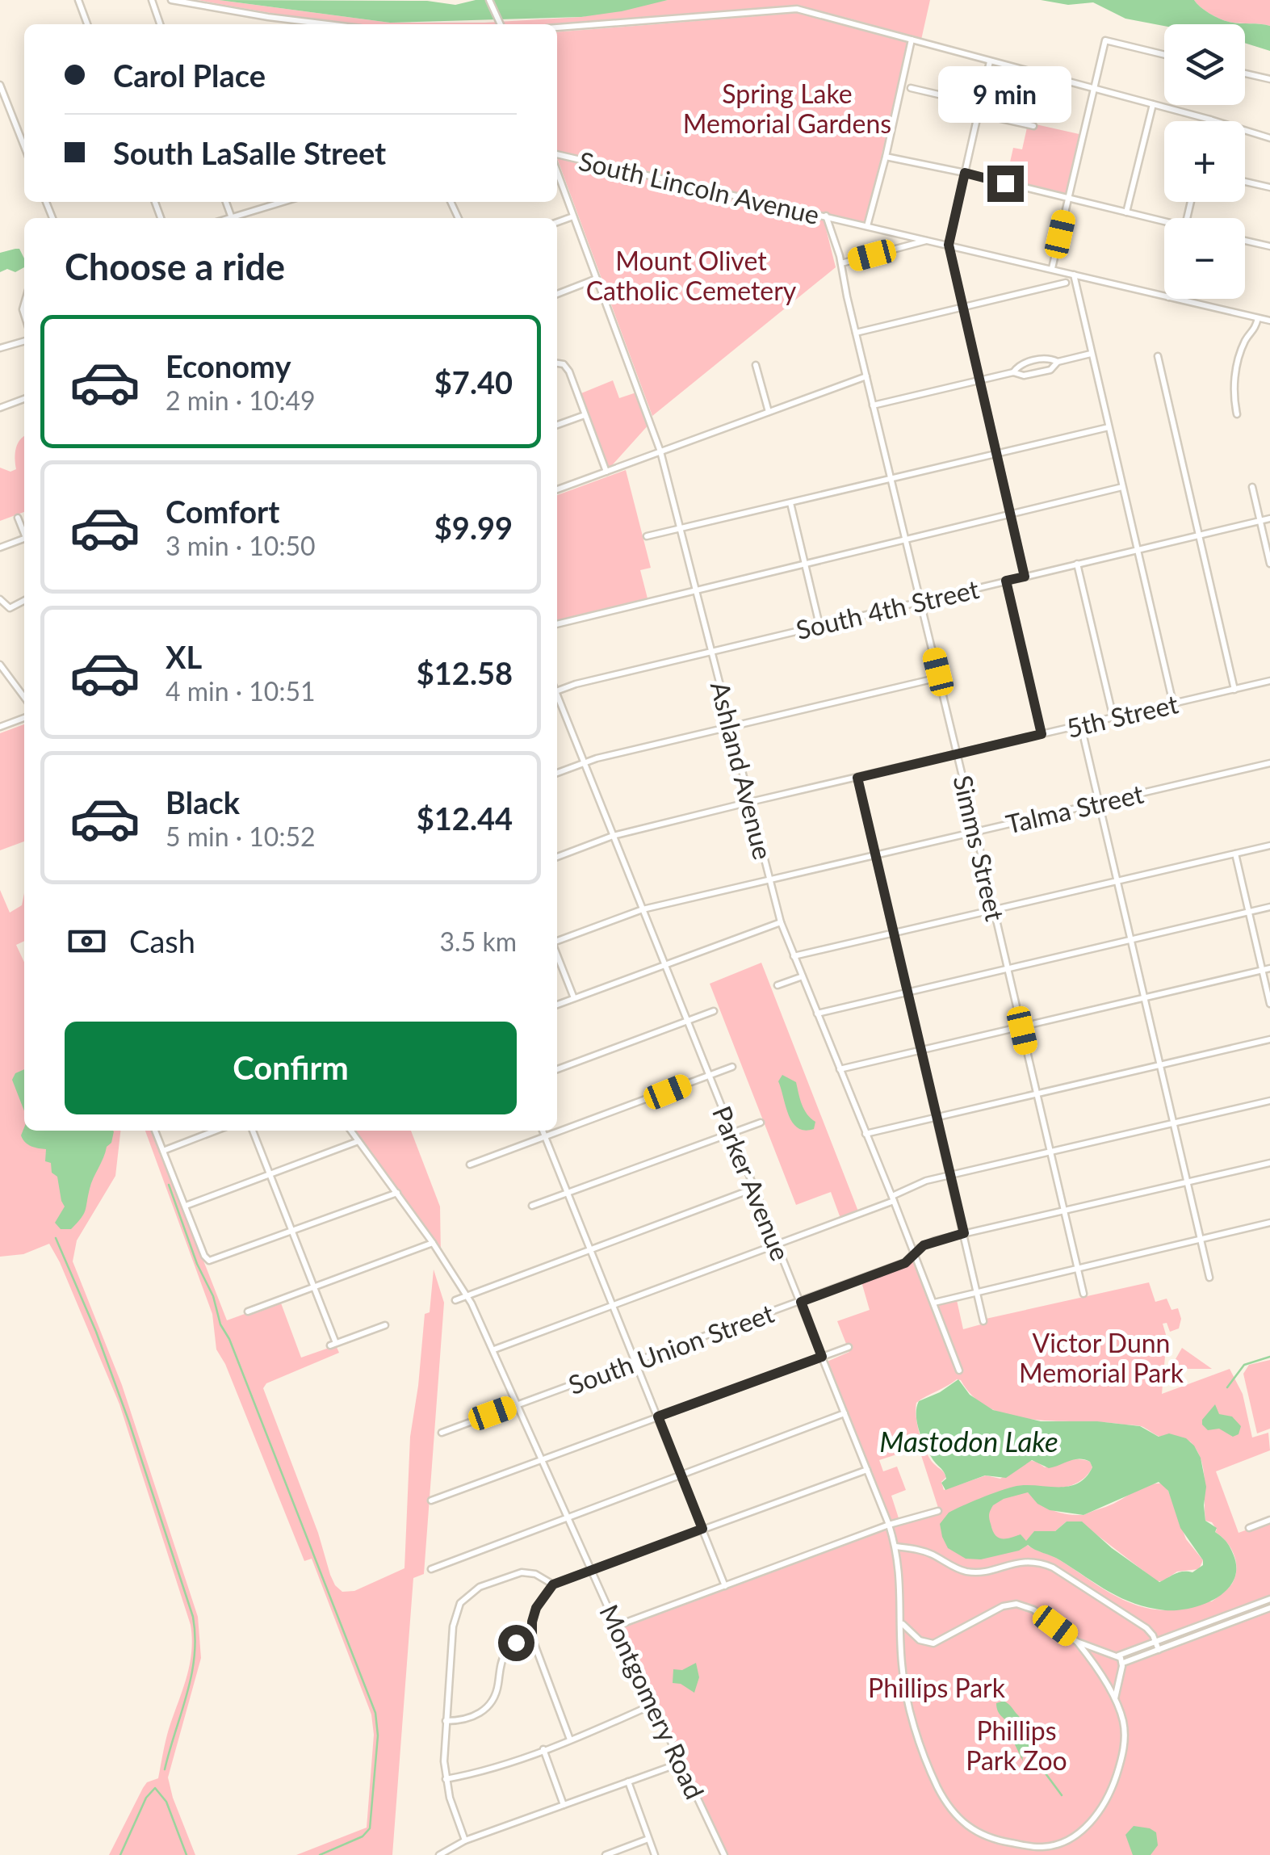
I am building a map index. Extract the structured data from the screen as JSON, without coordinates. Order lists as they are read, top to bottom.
{
  "streets": {
    "street": [
      "South Lincoln Avenue",
      "South 4th Street",
      "5th Street",
      "Ashland Avenue",
      "Talma Street",
      "Simms Street",
      "Parker Avenue",
      "South Union Street",
      "Montgomery Road"
    ]
  },
  "crossings": [
    ["South Lincoln Avenue", "Simms Street"],
    ["South 4th Street", "Ashland Avenue"],
    ["South 4th Street", "Simms Street"],
    ["5th Street", "Ashland Avenue"],
    ["5th Street", "Simms Street"],
    ["5th Street", "Parker Avenue"],
    ["Ashland Avenue", "Talma Street"],
    ["Ashland Avenue", "South Union Street"],
    ["Talma Street", "Simms Street"],
    ["Talma Street", "Parker Avenue"],
    ["Simms Street", "South Union Street"],
    ["Parker Avenue", "South Union Street"],
    ["South Union Street", "Montgomery Road"]
  ],
  "water": ["Mastodon Lake"],
  "parks": [
    "Spring Lake Memorial Gardens",
    "Mount Olivet Catholic Cemetery",
    "Victor Dunn Memorial Park",
    "Phillips Park",
    "Phillips Park Zoo"
  ],
  "page": {
    "map_buttons": ["+", "−"],
    "banner": ["Carol Place", "South LaSalle Street"],
    "bubble": "9 min",
    "heading": "Choose a ride",
    "list": [
      {
        "name": "Economy",
        "note": "2 min · 10:49",
        "value": "$7.40"
      },
      {
        "name": "Comfort",
        "note": "3 min · 10:50",
        "value": "$9.99"
      },
      {
        "name": "XL",
        "note": "4 min · 10:51",
        "value": "$12.58"
      },
      {
        "name": "Black",
        "note": "5 min · 10:52",
        "value": "$12.44"
      }
    ],
    "pay": ["Cash", "3.5 km"],
    "buttons": "Confirm"
  }
}
